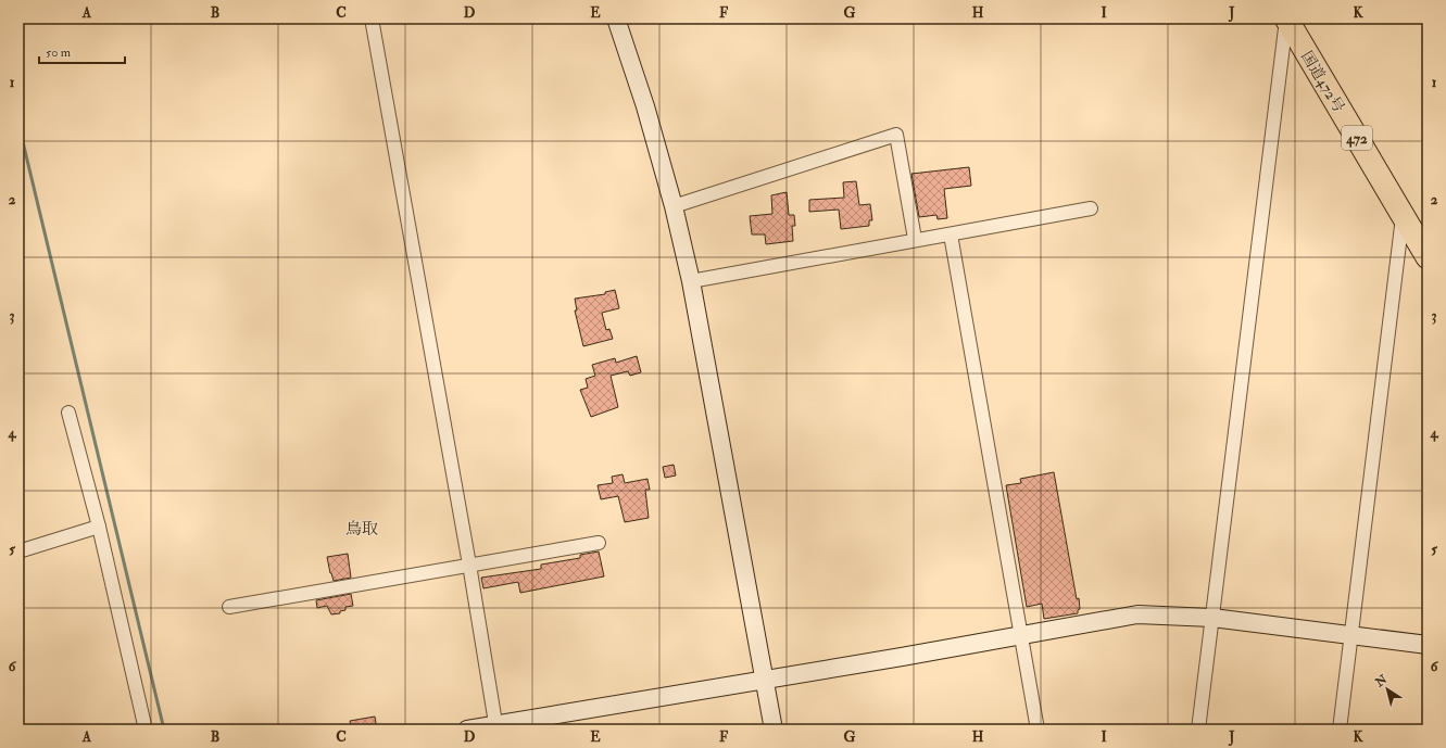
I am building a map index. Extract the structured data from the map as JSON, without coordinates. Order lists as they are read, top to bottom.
{
  "streets": {
    "highway": ["国道472号", "472"]
  },
  "districts": ["鳥取"],
  "scale_bar": "50 m",
  "north": "top left",
  "grid": {
    "columns": [
      "A",
      "B",
      "C",
      "D",
      "E",
      "F",
      "G",
      "H",
      "I",
      "J",
      "K"
    ],
    "rows": [
      "1",
      "2",
      "3",
      "4",
      "5",
      "6"
    ]
  }
}
